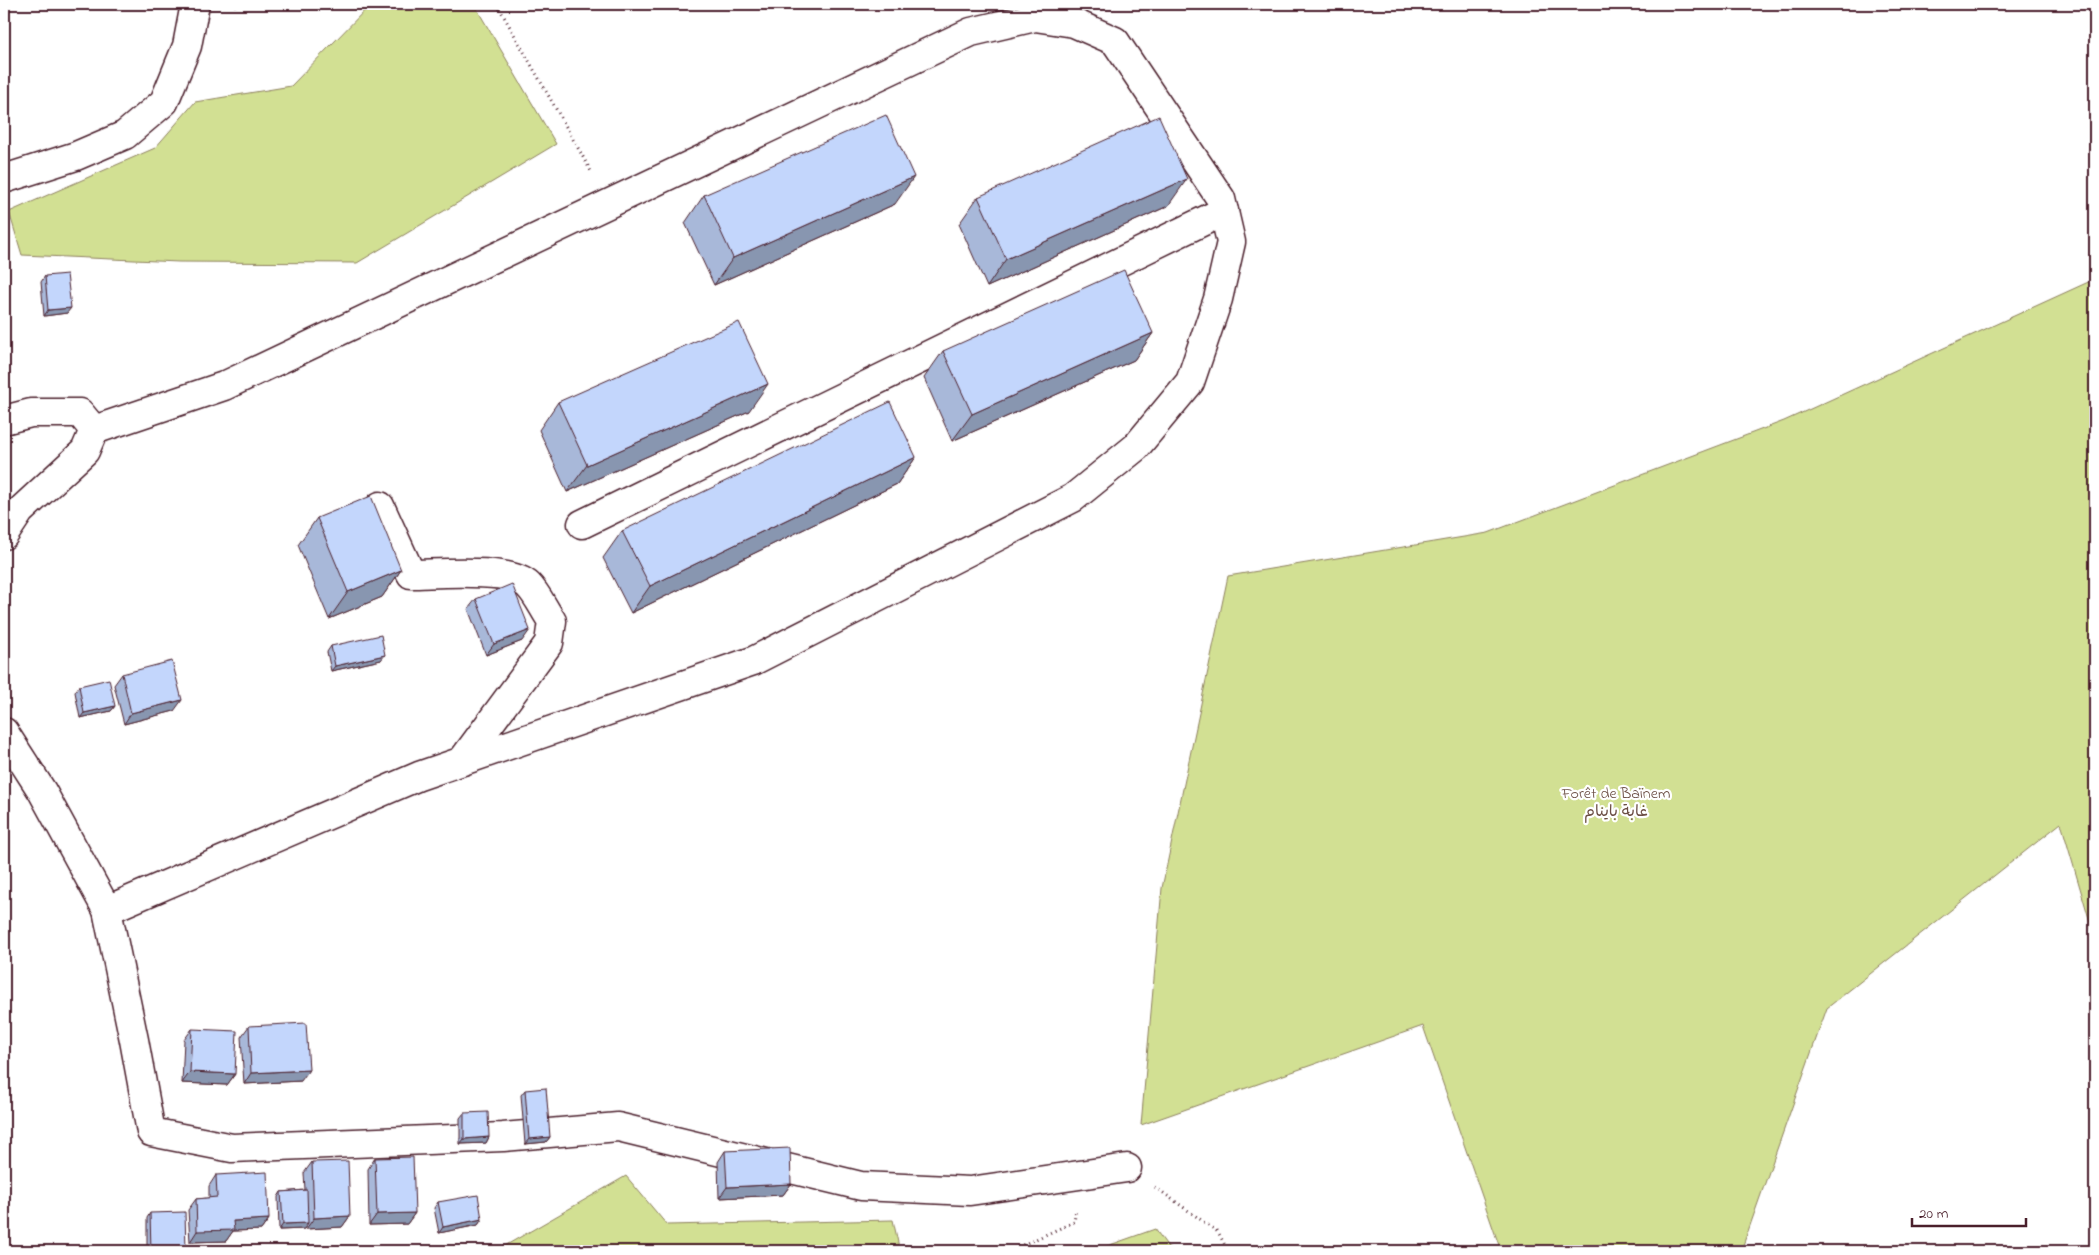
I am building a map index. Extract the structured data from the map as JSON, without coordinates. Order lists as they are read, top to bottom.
{
  "parks": ["Forêt de Baïnem غابة باينام"],
  "scale_bar": "20 m"
}
